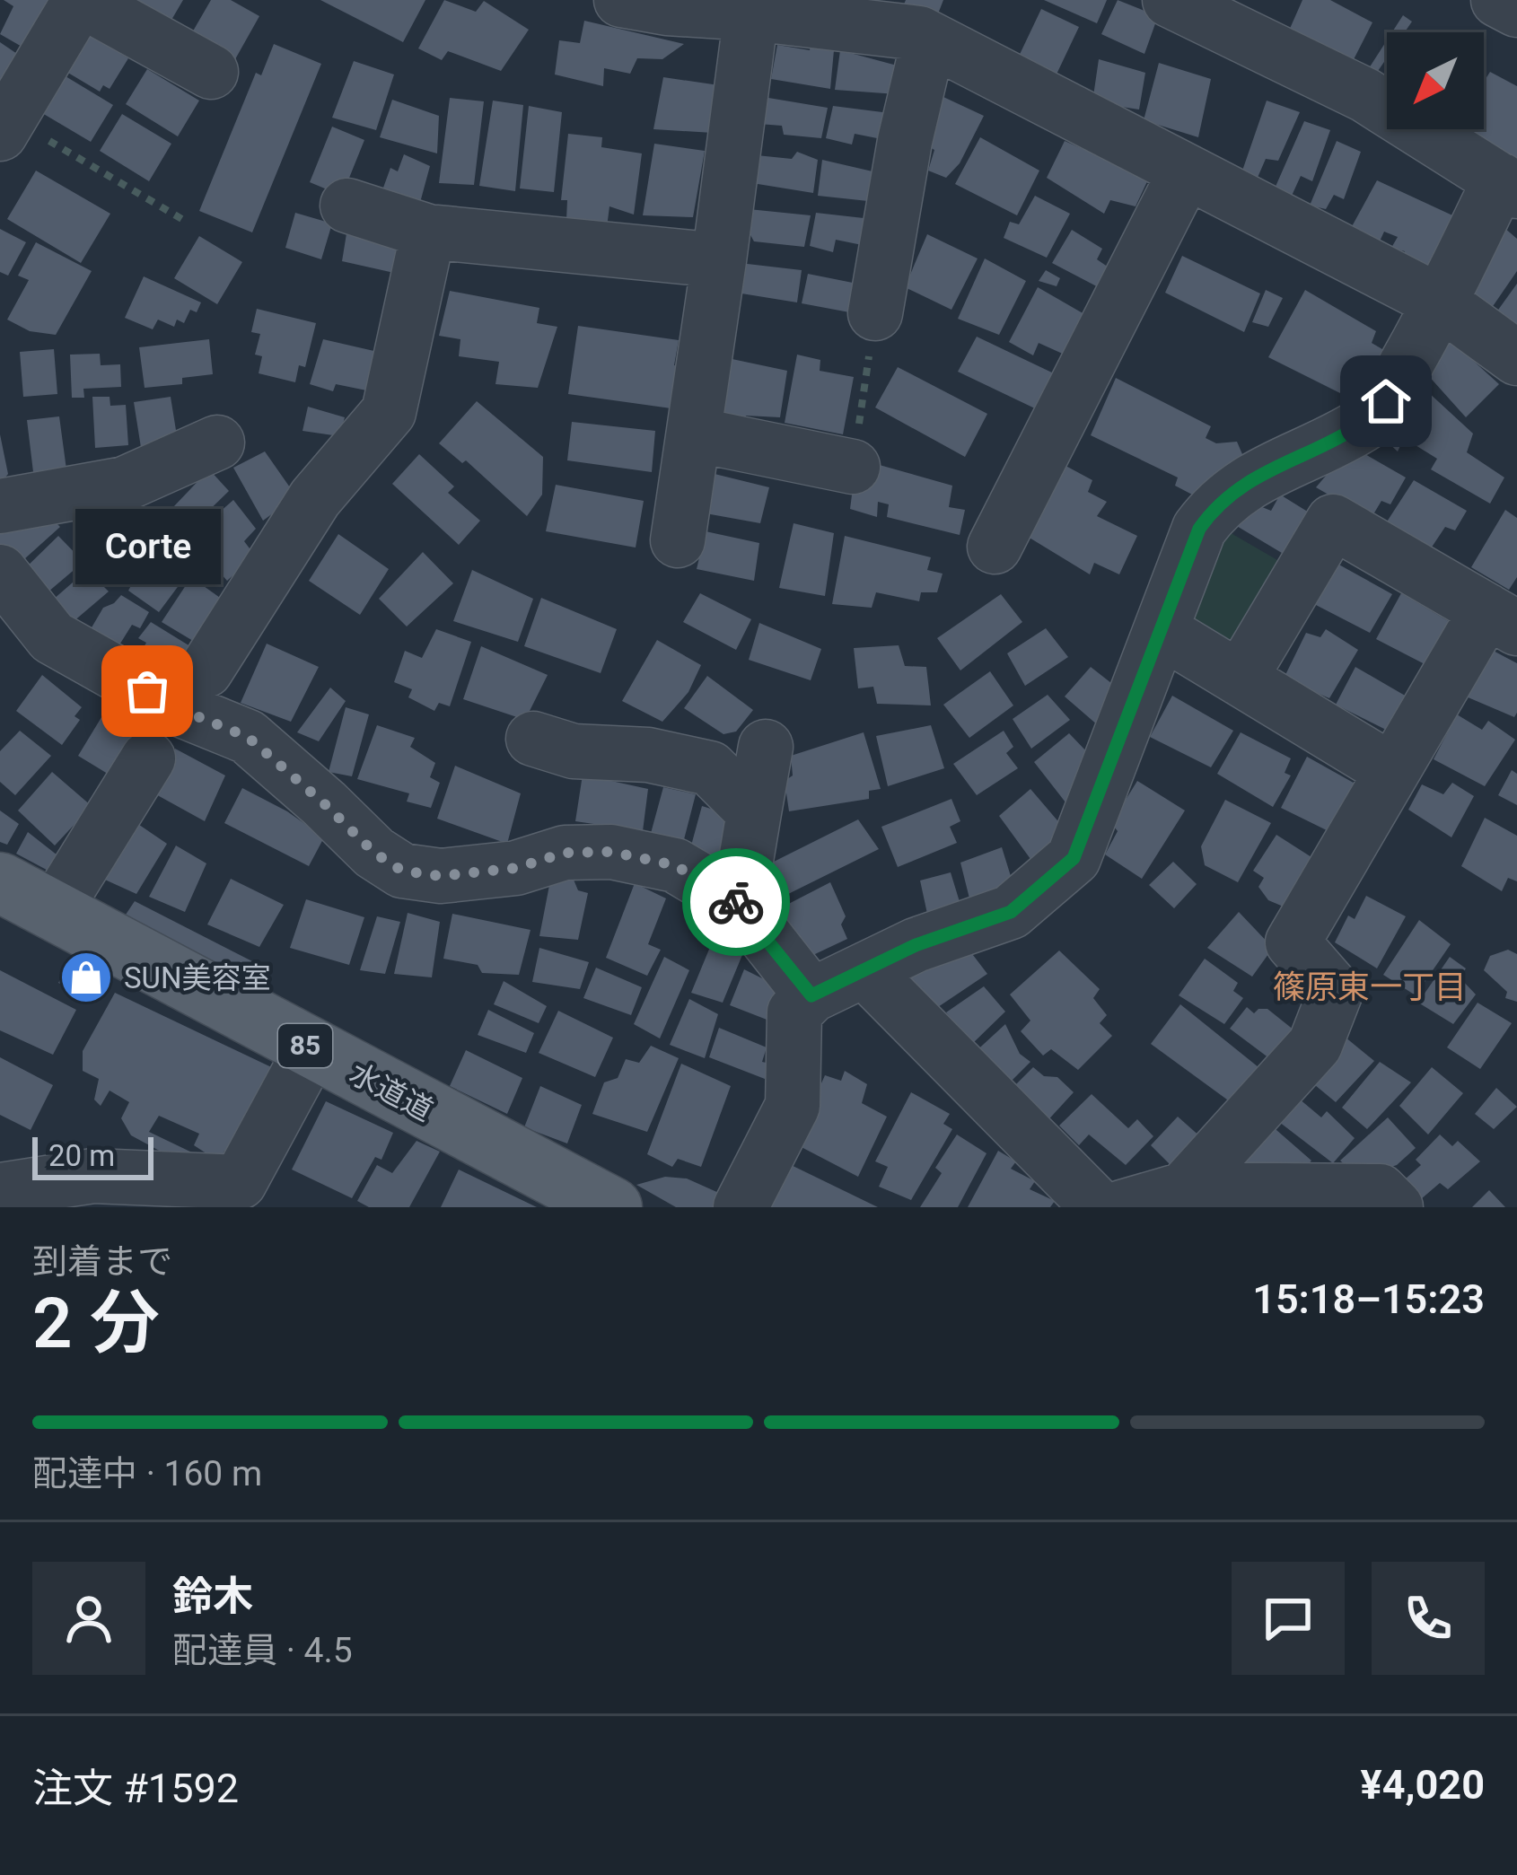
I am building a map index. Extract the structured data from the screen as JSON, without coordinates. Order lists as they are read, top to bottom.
{
  "streets": {
    "main road": ["85", "水道道"]
  },
  "districts": ["篠原東一丁目"],
  "places": {
    "other": ["Corte"],
    "shop": ["SUN美容室"]
  },
  "scale_bar": "20 m",
  "north": "bottom left",
  "page": {
    "bubble": "Corte",
    "scale": "20 m",
    "heading": ["2 分", "到着まで", "15:18–15:23"],
    "panel": [
      "鈴木",
      "配達員 · 4.5",
      "注文 #1592",
      "¥4,020"
    ],
    "bar": "配達中 · 160 m"
  }
}
